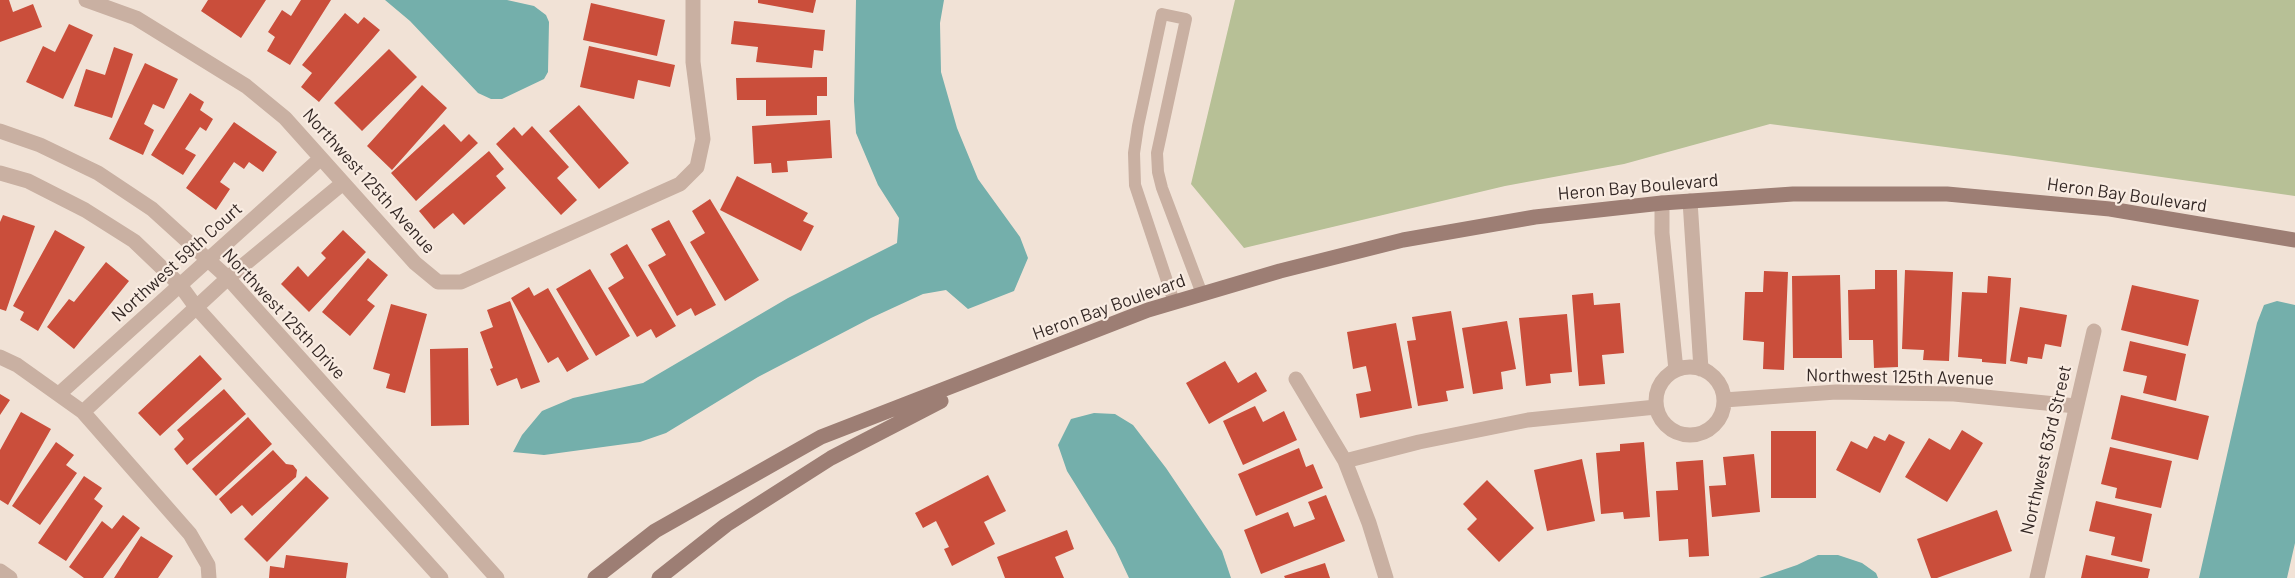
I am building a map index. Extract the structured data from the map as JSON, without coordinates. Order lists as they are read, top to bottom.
{
  "streets": {
    "street": [
      "Northwest 125th Avenue",
      "Heron Bay Boulevard",
      "Northwest 59th Court",
      "Northwest 125th Drive",
      "Northwest 63rd Street"
    ]
  },
  "crossings": [
    ["Northwest 125th Avenue", "Northwest 59th Court"],
    ["Northwest 125th Avenue", "Northwest 63rd Street"],
    ["Northwest 59th Court", "Northwest 125th Drive"]
  ]
}
